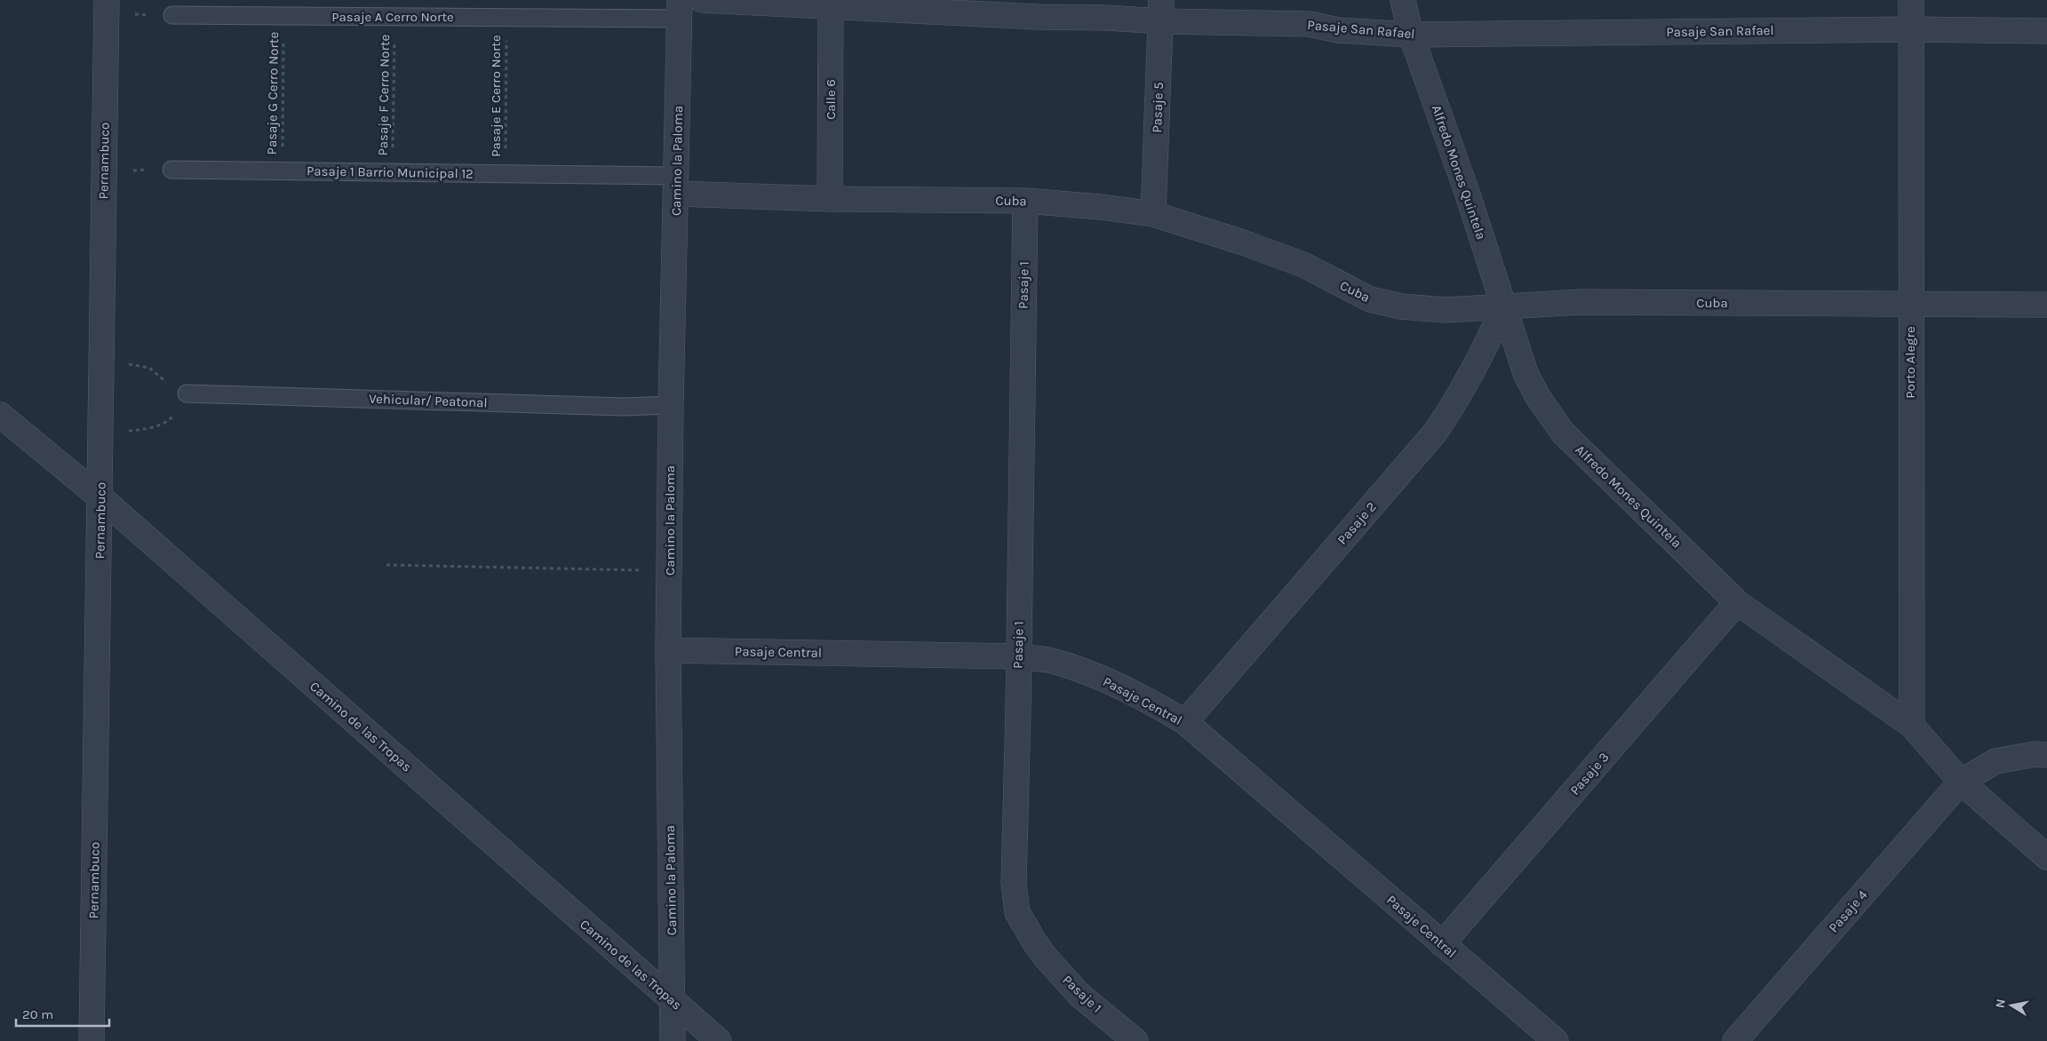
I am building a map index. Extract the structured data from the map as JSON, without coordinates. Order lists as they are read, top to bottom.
{
  "streets": {
    "street": [
      "Pasaje San Rafael",
      "Calle 6",
      "Pasaje 5",
      "Pernambuco",
      "Camino la Paloma",
      "Alfredo Mones Quintela",
      "Cuba",
      "Pasaje 1",
      "Porto Alegre",
      "Pasaje 2",
      "Pasaje Central",
      "Camino de las Tropas",
      "Pasaje 3",
      "Pasaje 4"
    ],
    "lane": ["Pasaje A Cerro Norte", "Pasaje 1 Barrio Municipal 12", "Vehicular/ Peatonal"],
    "path": ["Pasaje G Cerro Norte", "Pasaje F Cerro Norte", "Pasaje E Cerro Norte"]
  },
  "crossings": [
    ["Pasaje A Cerro Norte", "Pasaje G Cerro Norte"],
    ["Pasaje A Cerro Norte", "Pasaje F Cerro Norte"],
    ["Pasaje A Cerro Norte", "Pasaje E Cerro Norte"],
    ["Pasaje A Cerro Norte", "Camino la Paloma"],
    ["Pasaje San Rafael", "Calle 6"],
    ["Pasaje San Rafael", "Pasaje 5"],
    ["Pasaje San Rafael", "Alfredo Mones Quintela"],
    ["Pasaje San Rafael", "Porto Alegre"],
    ["Pasaje G Cerro Norte", "Pasaje 1 Barrio Municipal 12"],
    ["Pasaje F Cerro Norte", "Pasaje 1 Barrio Municipal 12"],
    ["Pasaje E Cerro Norte", "Pasaje 1 Barrio Municipal 12"],
    ["Calle 6", "Cuba"],
    ["Pasaje 5", "Cuba"],
    ["Pernambuco", "Camino de las Tropas"],
    ["Camino la Paloma", "Pasaje 1 Barrio Municipal 12"],
    ["Camino la Paloma", "Cuba"],
    ["Camino la Paloma", "Vehicular/ Peatonal"],
    ["Camino la Paloma", "Pasaje Central"],
    ["Camino la Paloma", "Camino de las Tropas"],
    ["Pasaje 1 Barrio Municipal 12", "Cuba"],
    ["Alfredo Mones Quintela", "Cuba"],
    ["Alfredo Mones Quintela", "Porto Alegre"],
    ["Alfredo Mones Quintela", "Pasaje 2"],
    ["Alfredo Mones Quintela", "Pasaje 3"],
    ["Alfredo Mones Quintela", "Pasaje 4"],
    ["Cuba", "Pasaje 1"],
    ["Cuba", "Porto Alegre"],
    ["Cuba", "Pasaje 2"],
    ["Pasaje 1", "Pasaje Central"],
    ["Pasaje 2", "Pasaje Central"],
    ["Pasaje Central", "Pasaje 3"]
  ],
  "scale_bar": "20 m",
  "north": "left"
}
